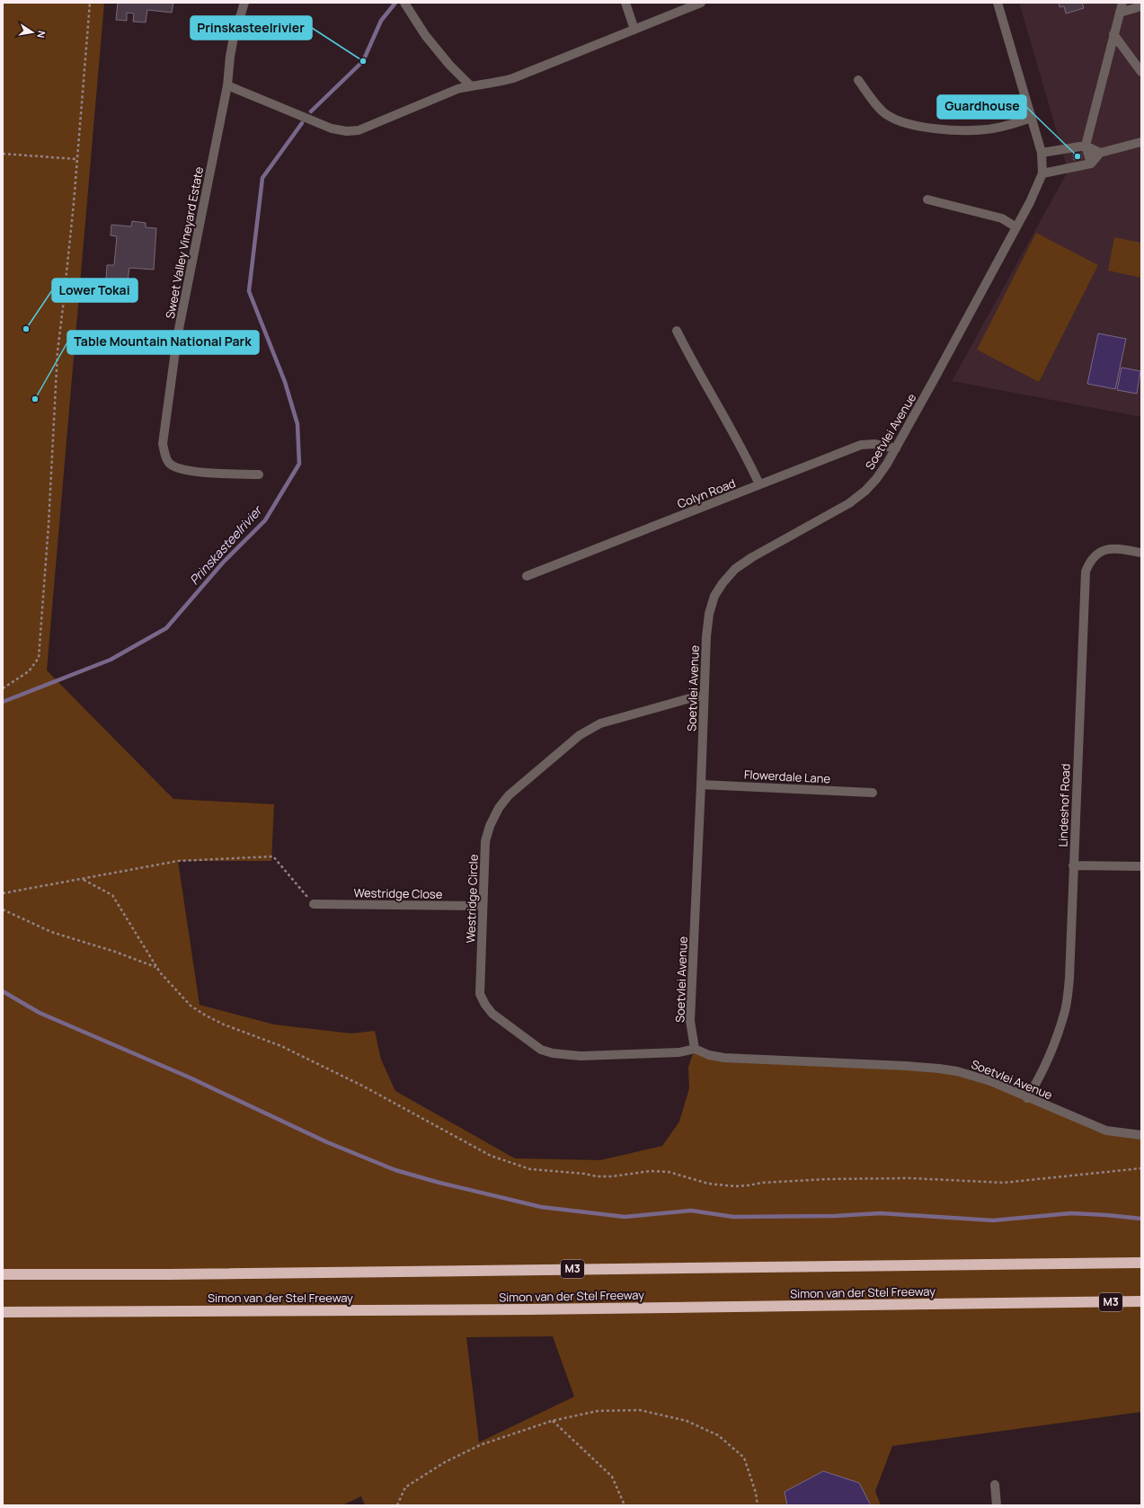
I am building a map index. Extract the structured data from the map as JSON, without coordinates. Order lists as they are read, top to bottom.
{
  "streets": {
    "highway": ["M3", "Simon van der Stel Freeway"],
    "street": [
      "Sweet Valley Vineyard Estate",
      "Soetvlei Avenue",
      "Colyn Road",
      "Flowerdale Lane",
      "Lindeshof Road",
      "Westridge Close",
      "Westridge Circle"
    ]
  },
  "crossings": [
    ["Soetvlei Avenue", "Colyn Road"],
    ["Soetvlei Avenue", "Flowerdale Lane"],
    ["Soetvlei Avenue", "Lindeshof Road"],
    ["Soetvlei Avenue", "Westridge Circle"],
    ["Westridge Close", "Westridge Circle"]
  ],
  "water": ["Prinskasteelrivier"],
  "places": [
    "Prinskasteelrivier",
    "Guardhouse",
    "Lower Tokai",
    "Table Mountain National Park"
  ],
  "north": "right"
}
